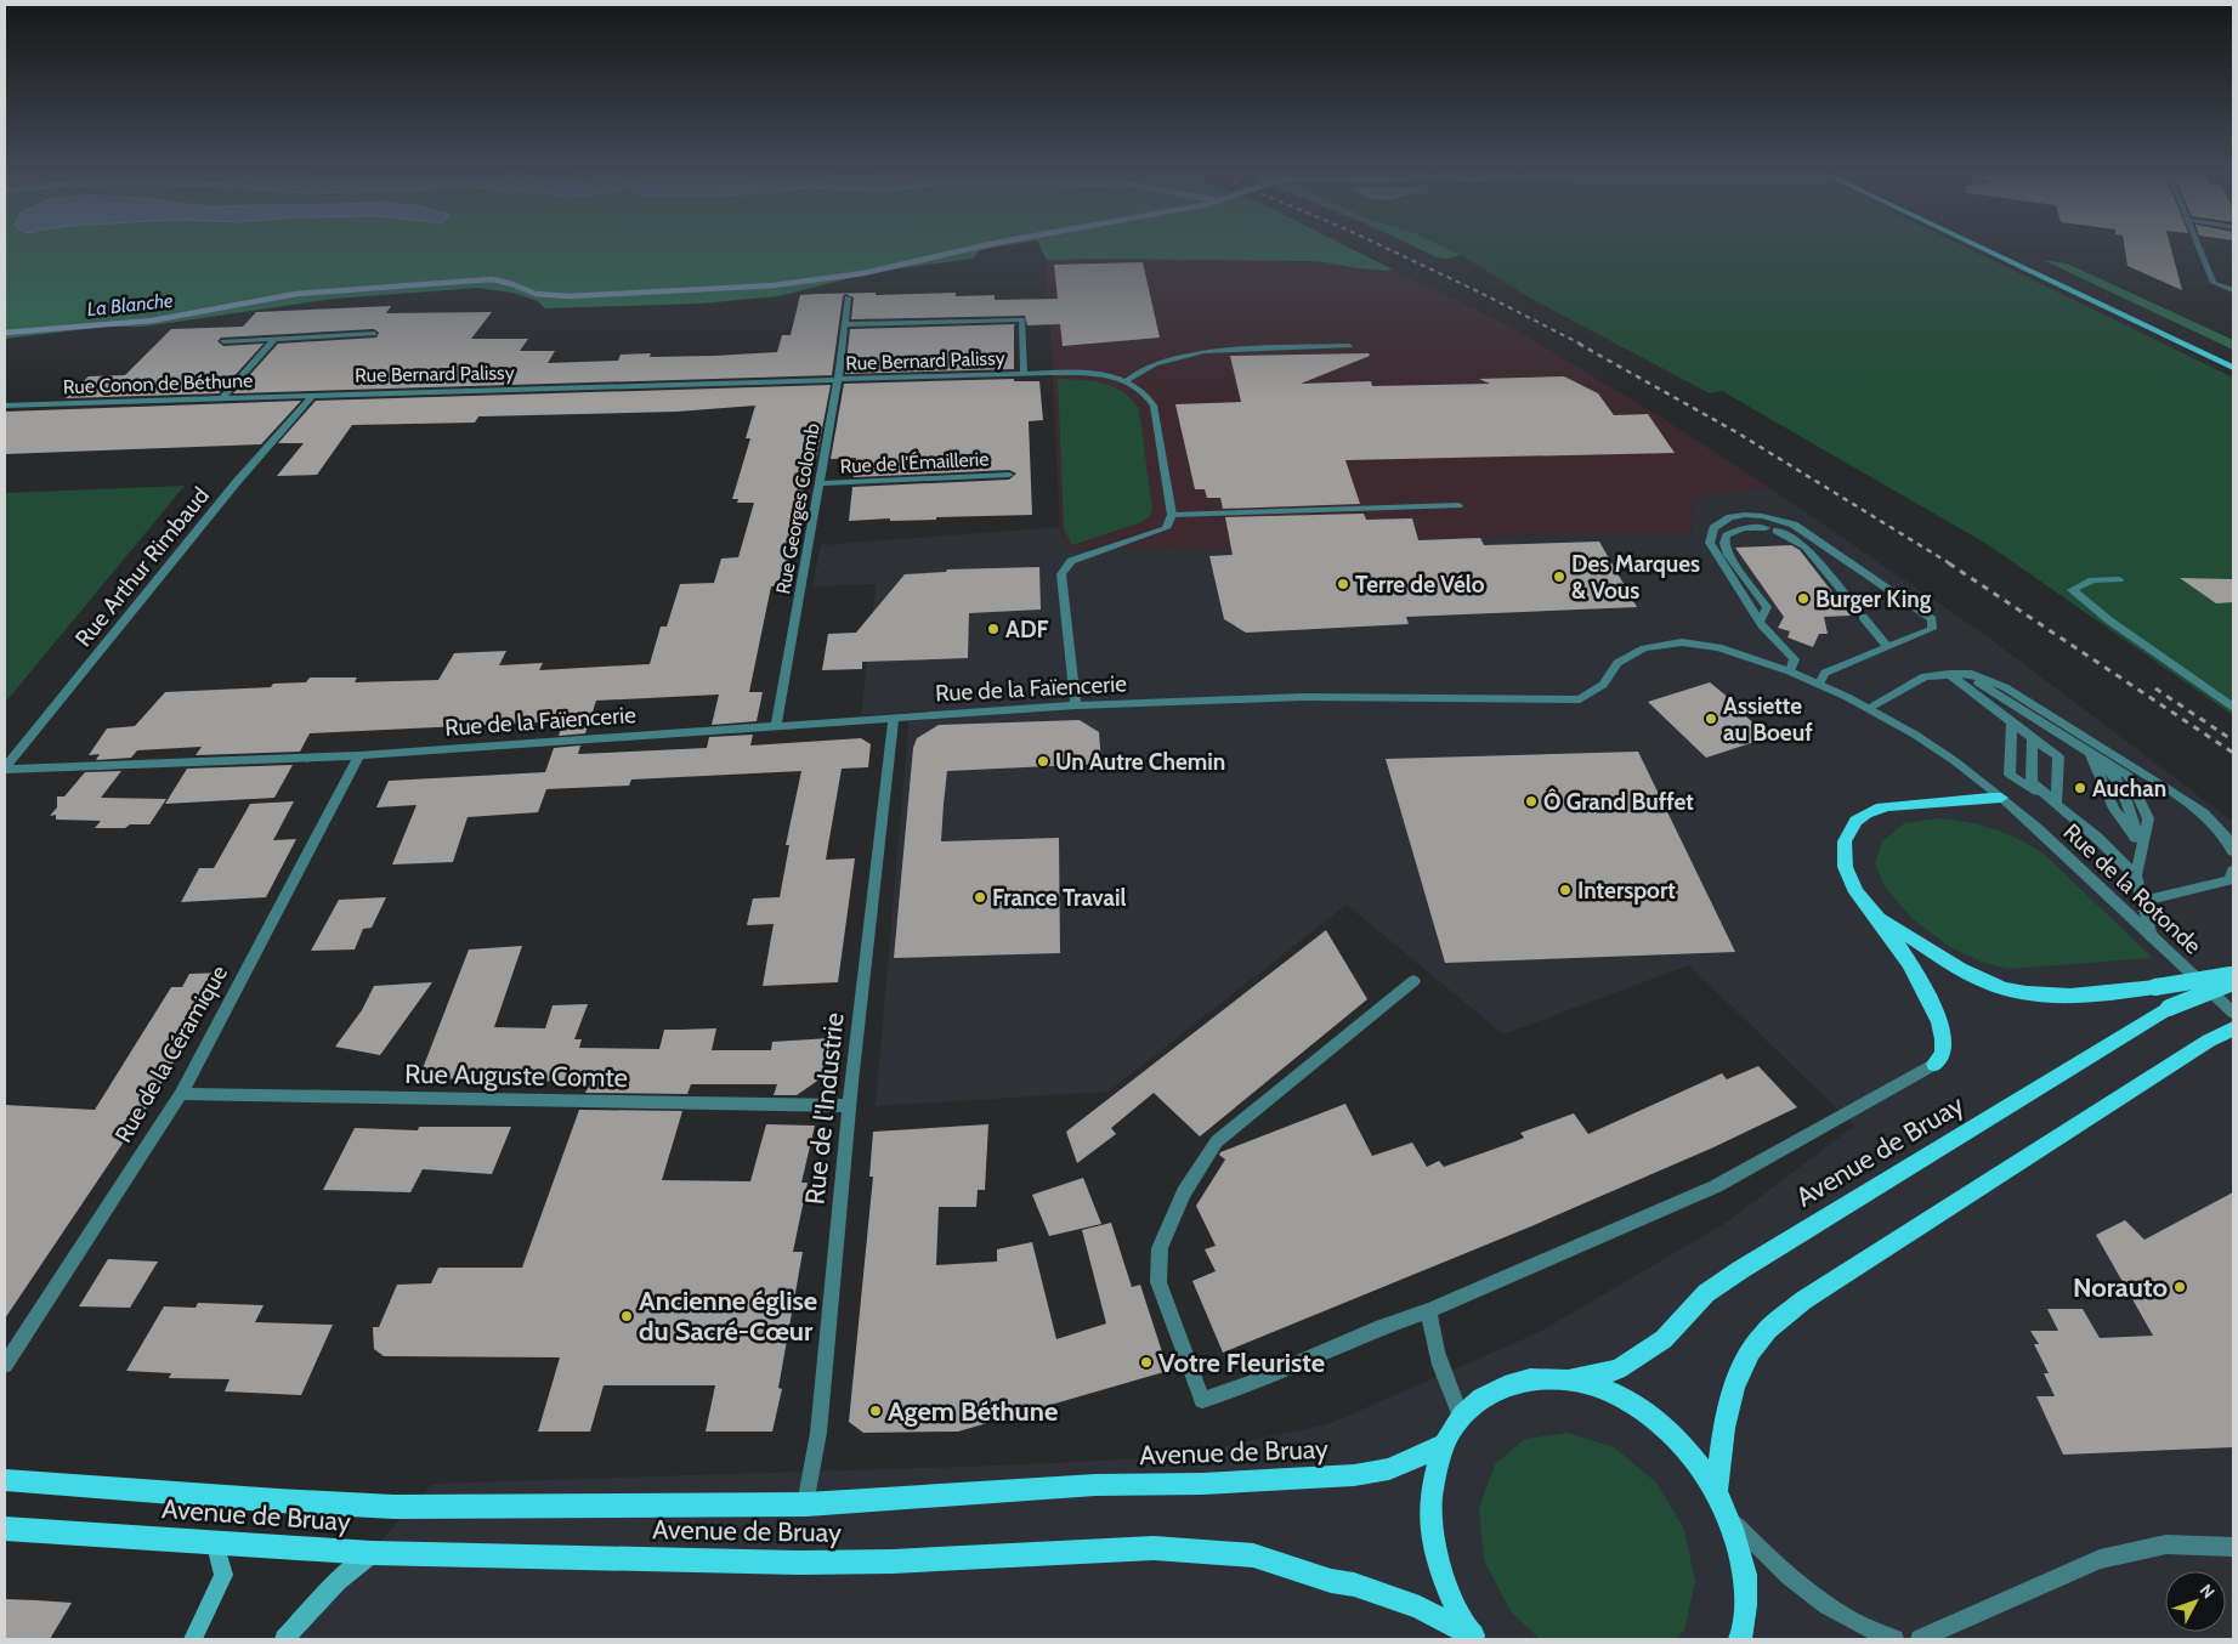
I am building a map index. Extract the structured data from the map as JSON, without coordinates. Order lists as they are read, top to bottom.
{
  "streets": {
    "main road": ["Avenue de Bruay"],
    "street": [
      "Rue Bernard Palissy",
      "Rue Conon de Béthune",
      "Rue de l'Émaillerie",
      "Rue Georges Colomb",
      "Rue Arthur Rimbaud",
      "Rue de la Faïencerie",
      "Rue de la Rotonde",
      "Rue de la Céramique",
      "Rue Auguste Comte",
      "Rue de l'Industrie"
    ]
  },
  "crossings": [
    ["Rue Bernard Palissy", "Rue Conon de Béthune"],
    ["Rue Bernard Palissy", "Rue Georges Colomb"],
    ["Rue Bernard Palissy", "Rue Arthur Rimbaud"],
    ["Rue Conon de Béthune", "Rue Arthur Rimbaud"],
    ["Rue de l'Émaillerie", "Rue Georges Colomb"],
    ["Rue Georges Colomb", "Rue de la Faïencerie"],
    ["Rue Arthur Rimbaud", "Rue de la Faïencerie"],
    ["Rue de la Faïencerie", "Rue de la Rotonde"],
    ["Rue de la Faïencerie", "Rue de la Céramique"],
    ["Rue de la Faïencerie", "Rue de l'Industrie"],
    ["Rue de la Céramique", "Rue Auguste Comte"],
    ["Rue Auguste Comte", "Rue de l'Industrie"],
    ["Rue de l'Industrie", "Avenue de Bruay"]
  ],
  "water": ["La Blanche"],
  "places": [
    "Des Marques & Vous",
    "Terre de Vélo",
    "Burger King",
    "ADF",
    "Assiette au Boeuf",
    "Un Autre Chemin",
    "Auchan",
    "Ô Grand Buffet",
    "Intersport",
    "France Travail",
    "Norauto",
    "Ancienne église du Sacré-Cœur",
    "Votre Fleuriste",
    "Agem Béthune"
  ],
  "north": "top right"
}
